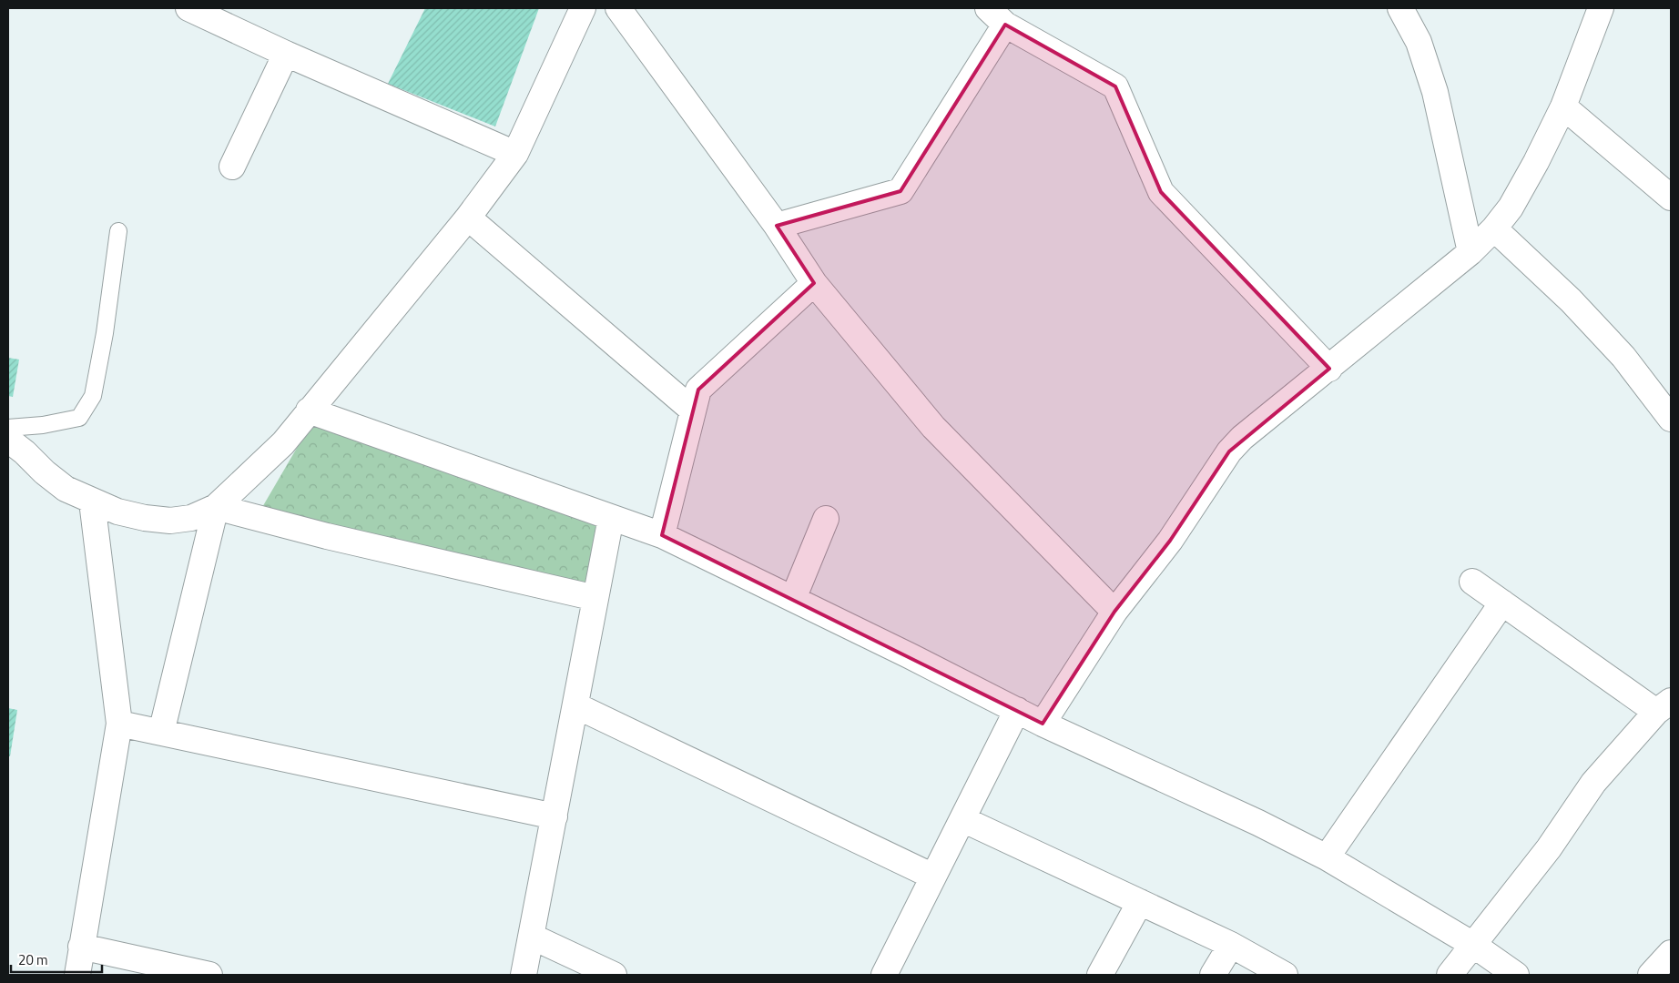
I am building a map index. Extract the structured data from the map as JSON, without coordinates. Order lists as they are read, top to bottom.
{
  "scale_bar": "20 m"
}
